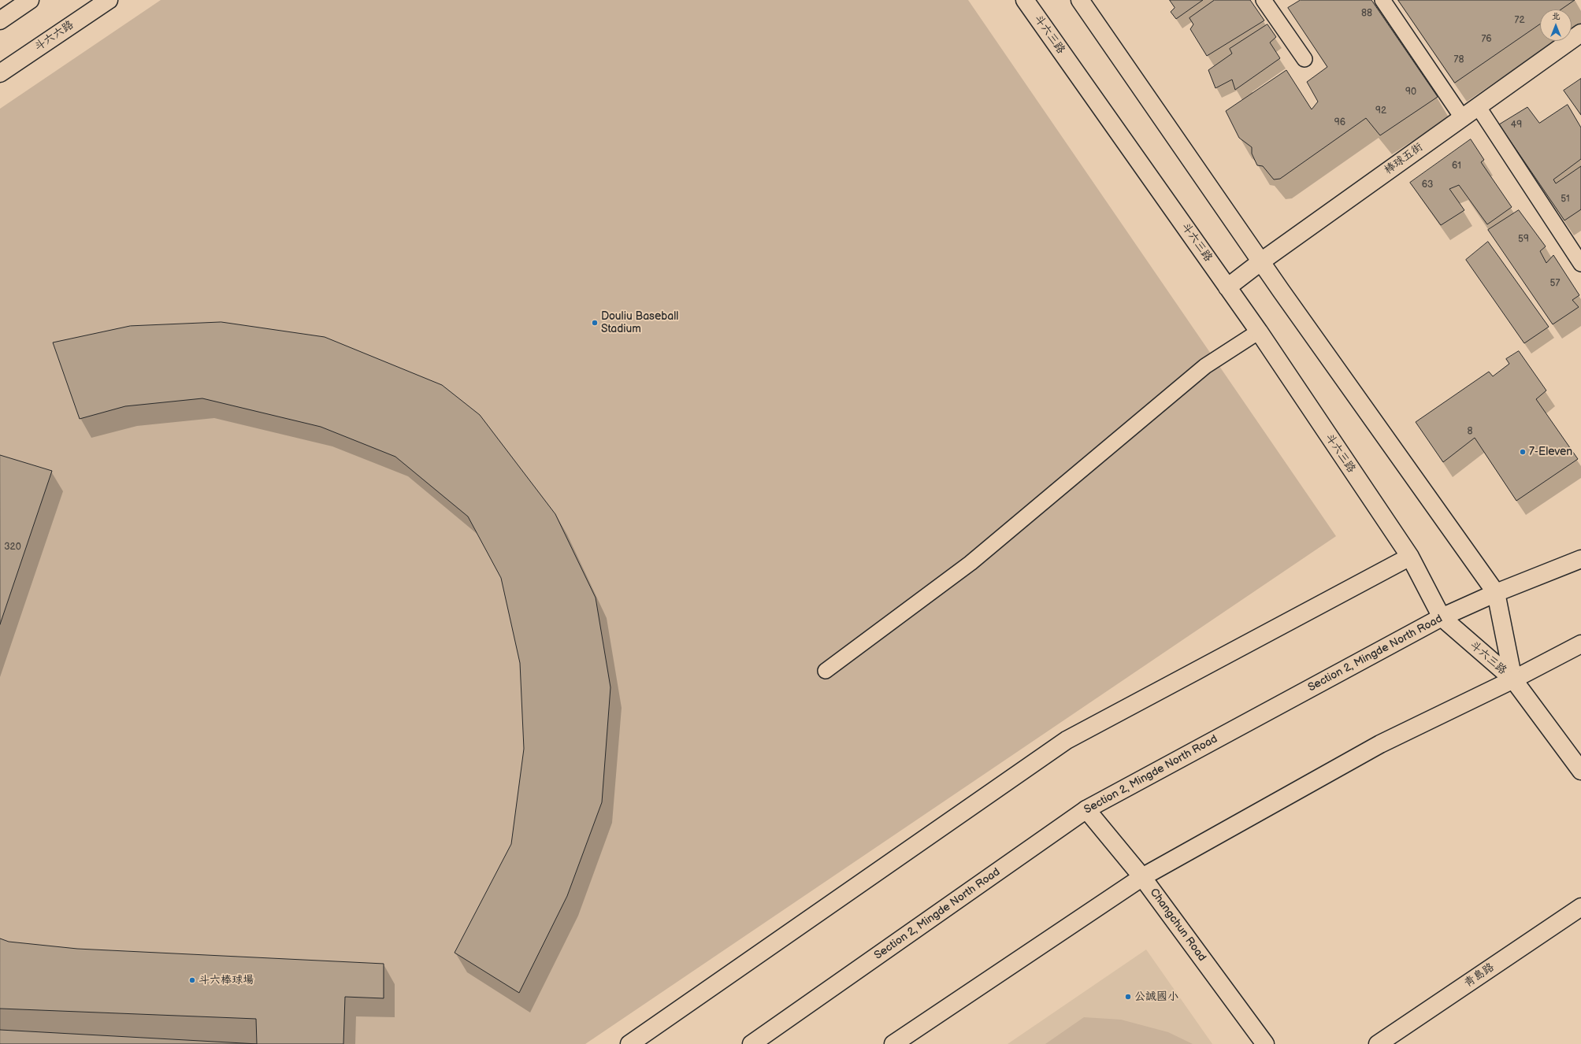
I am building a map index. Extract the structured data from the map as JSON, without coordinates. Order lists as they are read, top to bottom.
{
  "streets": {
    "street": [
      "斗六三路",
      "斗六六路",
      "棒球五街",
      "Section 2, Mingde North Road",
      "Changchun Road",
      "青島路"
    ]
  },
  "crossings": [
    ["斗六三路", "棒球五街"],
    ["斗六三路", "Section 2, Mingde North Road"],
    ["Section 2, Mingde North Road", "Changchun Road"]
  ],
  "places": [
    "Douliu Baseball Stadium",
    "7-Eleven",
    "斗六棒球場",
    "公誠國小"
  ],
  "house_numbers": [
    "88",
    "72",
    "76",
    "78",
    "90",
    "92",
    "96",
    "49",
    "61",
    "63",
    "51",
    "59",
    "57",
    "8",
    "320"
  ],
  "north": "top"
}
